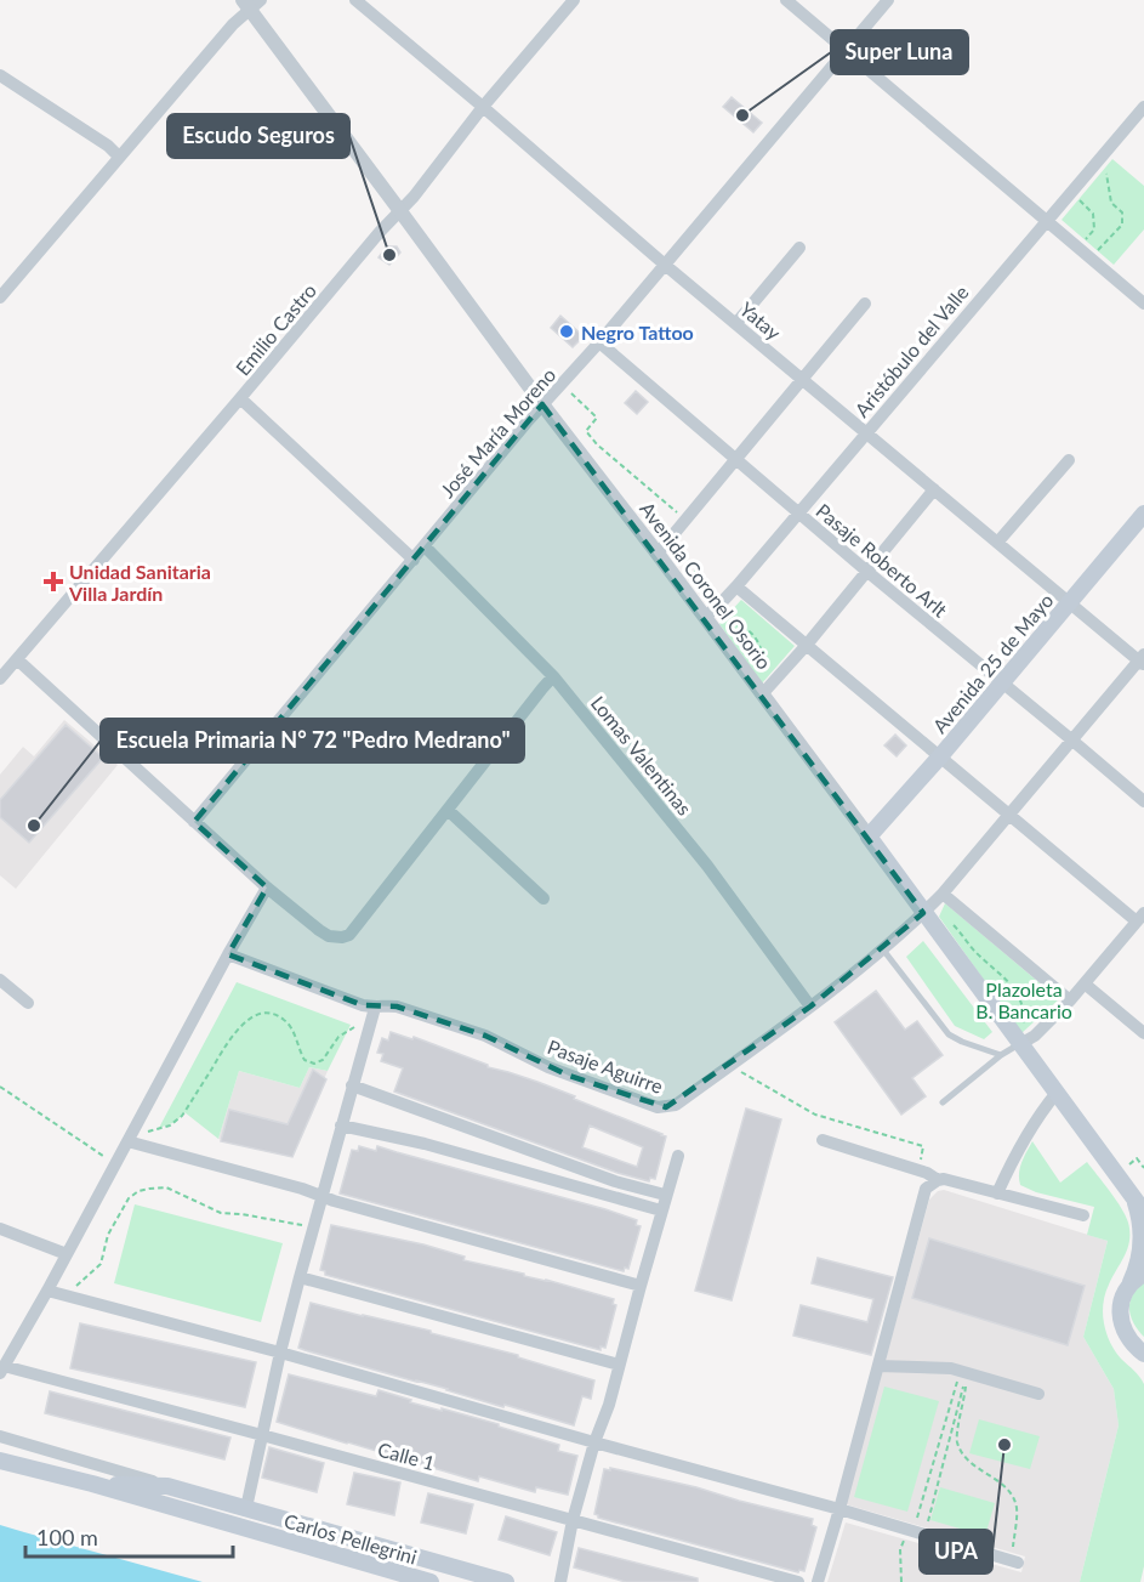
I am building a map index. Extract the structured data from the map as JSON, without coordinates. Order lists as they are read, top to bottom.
{
  "streets": {
    "main road": ["Avenida Coronel Osorio", "Avenida 25 de Mayo", "Carlos Pellegrini"],
    "street": [
      "Yatay",
      "Emilio Castro",
      "Aristóbulo del Valle",
      "José María Moreno",
      "Pasaje Roberto Arlt",
      "Lomas Valentinas",
      "Pasaje Aguirre",
      "Calle 1"
    ]
  },
  "crossings": [
    ["Yatay", "Emilio Castro"],
    ["Yatay", "Aristóbulo del Valle"],
    ["Yatay", "José María Moreno"],
    ["Yatay", "Avenida 25 de Mayo"],
    ["Yatay", "Pasaje Aguirre"],
    ["Emilio Castro", "Avenida Coronel Osorio"],
    ["Aristóbulo del Valle", "Pasaje Roberto Arlt"],
    ["Aristóbulo del Valle", "Avenida Coronel Osorio"],
    ["José María Moreno", "Pasaje Roberto Arlt"],
    ["José María Moreno", "Avenida Coronel Osorio"],
    ["José María Moreno", "Lomas Valentinas"],
    ["Pasaje Roberto Arlt", "Avenida 25 de Mayo"],
    ["Pasaje Roberto Arlt", "Pasaje Aguirre"],
    ["Avenida Coronel Osorio", "Avenida 25 de Mayo"],
    ["Avenida Coronel Osorio", "Pasaje Aguirre"],
    ["Lomas Valentinas", "Pasaje Aguirre"]
  ],
  "parks": ["Plazoleta B. Bancario"],
  "places": {
    "other": [
      "Super Luna",
      "Escudo Seguros",
      "Negro Tattoo",
      "Escuela Primaria N° 72 \"Pedro Medrano\"",
      "UPA"
    ],
    "health": ["Unidad Sanitaria Villa Jardín"]
  },
  "scale_bar": "100 m"
}
